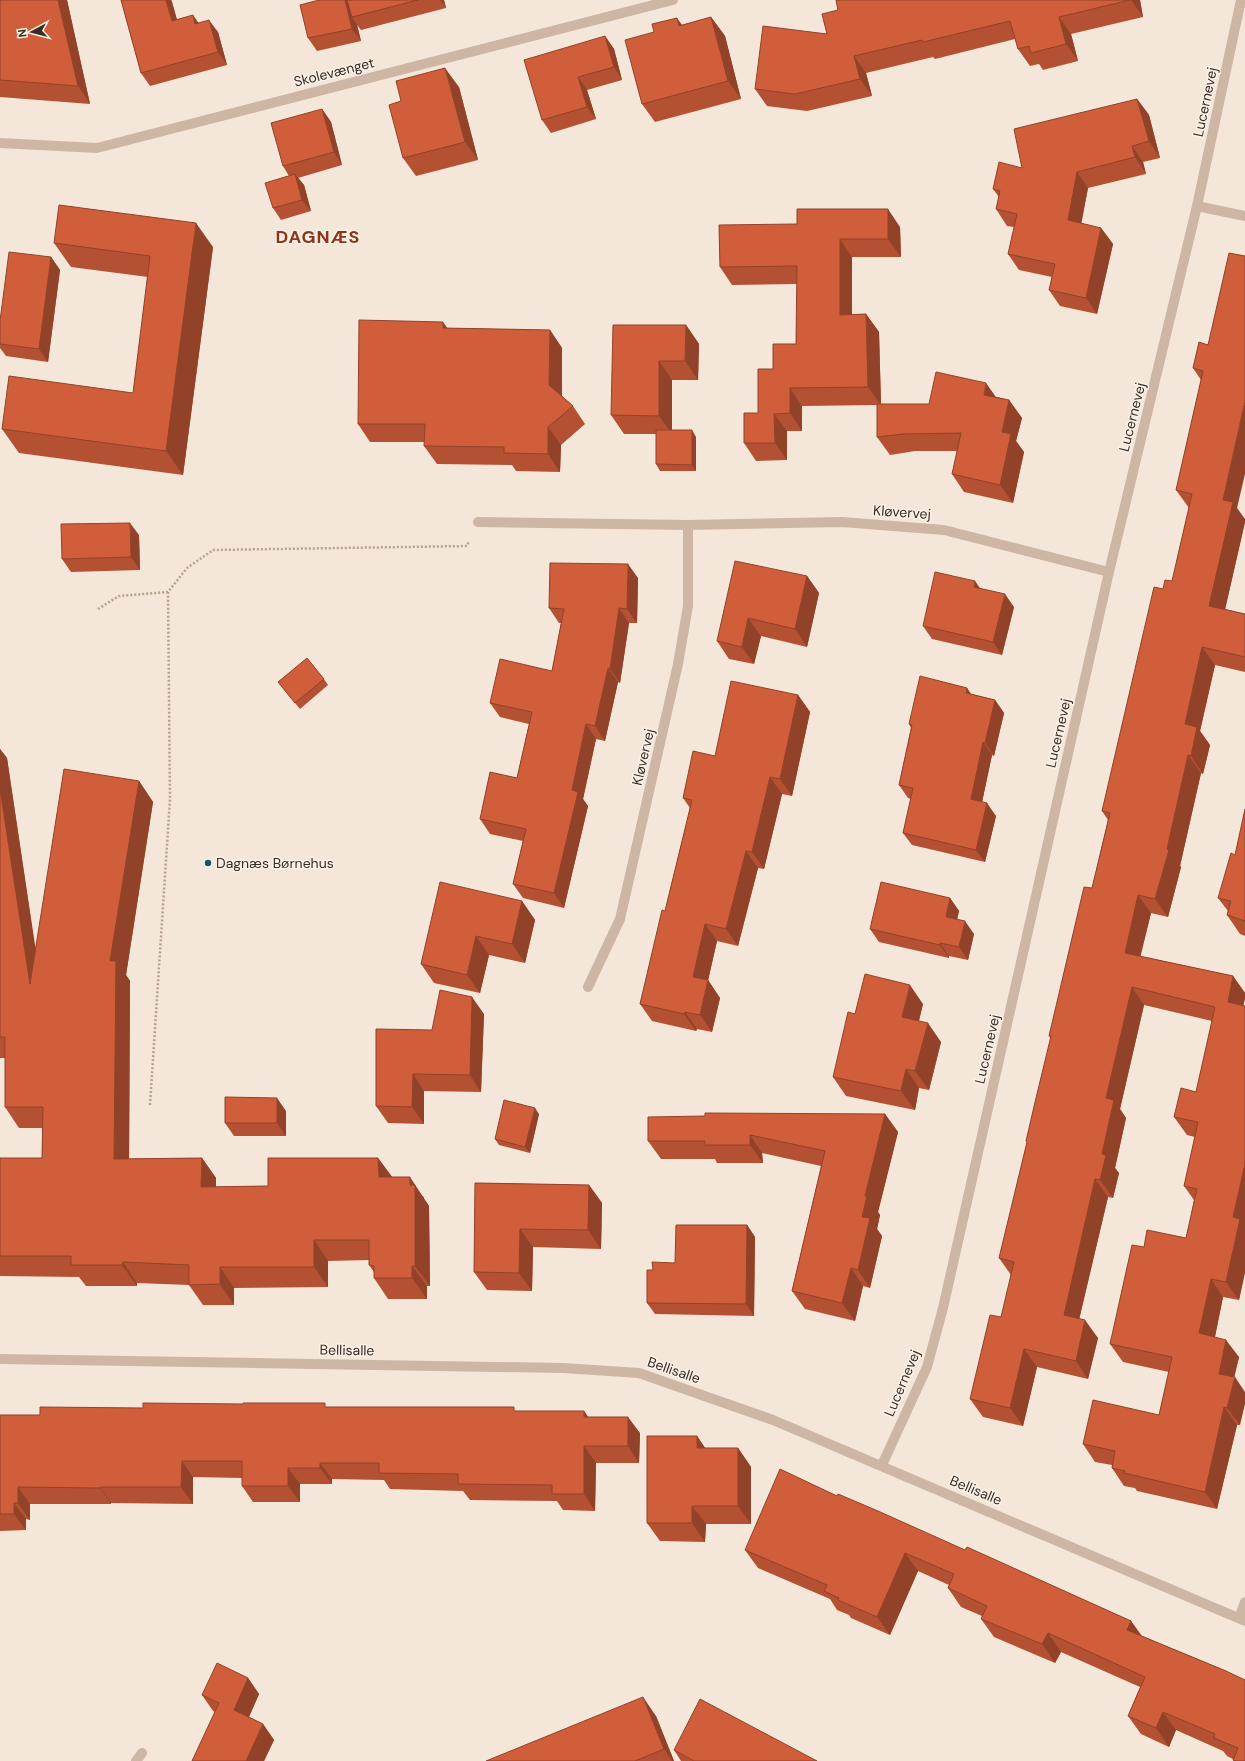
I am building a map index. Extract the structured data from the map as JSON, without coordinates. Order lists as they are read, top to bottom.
{
  "streets": {
    "street": [
      "Skolevænget",
      "Lucernevej",
      "Kløvervej",
      "Bellisalle"
    ]
  },
  "crossings": [
    ["Lucernevej", "Kløvervej"],
    ["Lucernevej", "Bellisalle"]
  ],
  "districts": ["DAGNÆS"],
  "places": ["Dagnæs Børnehus"],
  "north": "left"
}
